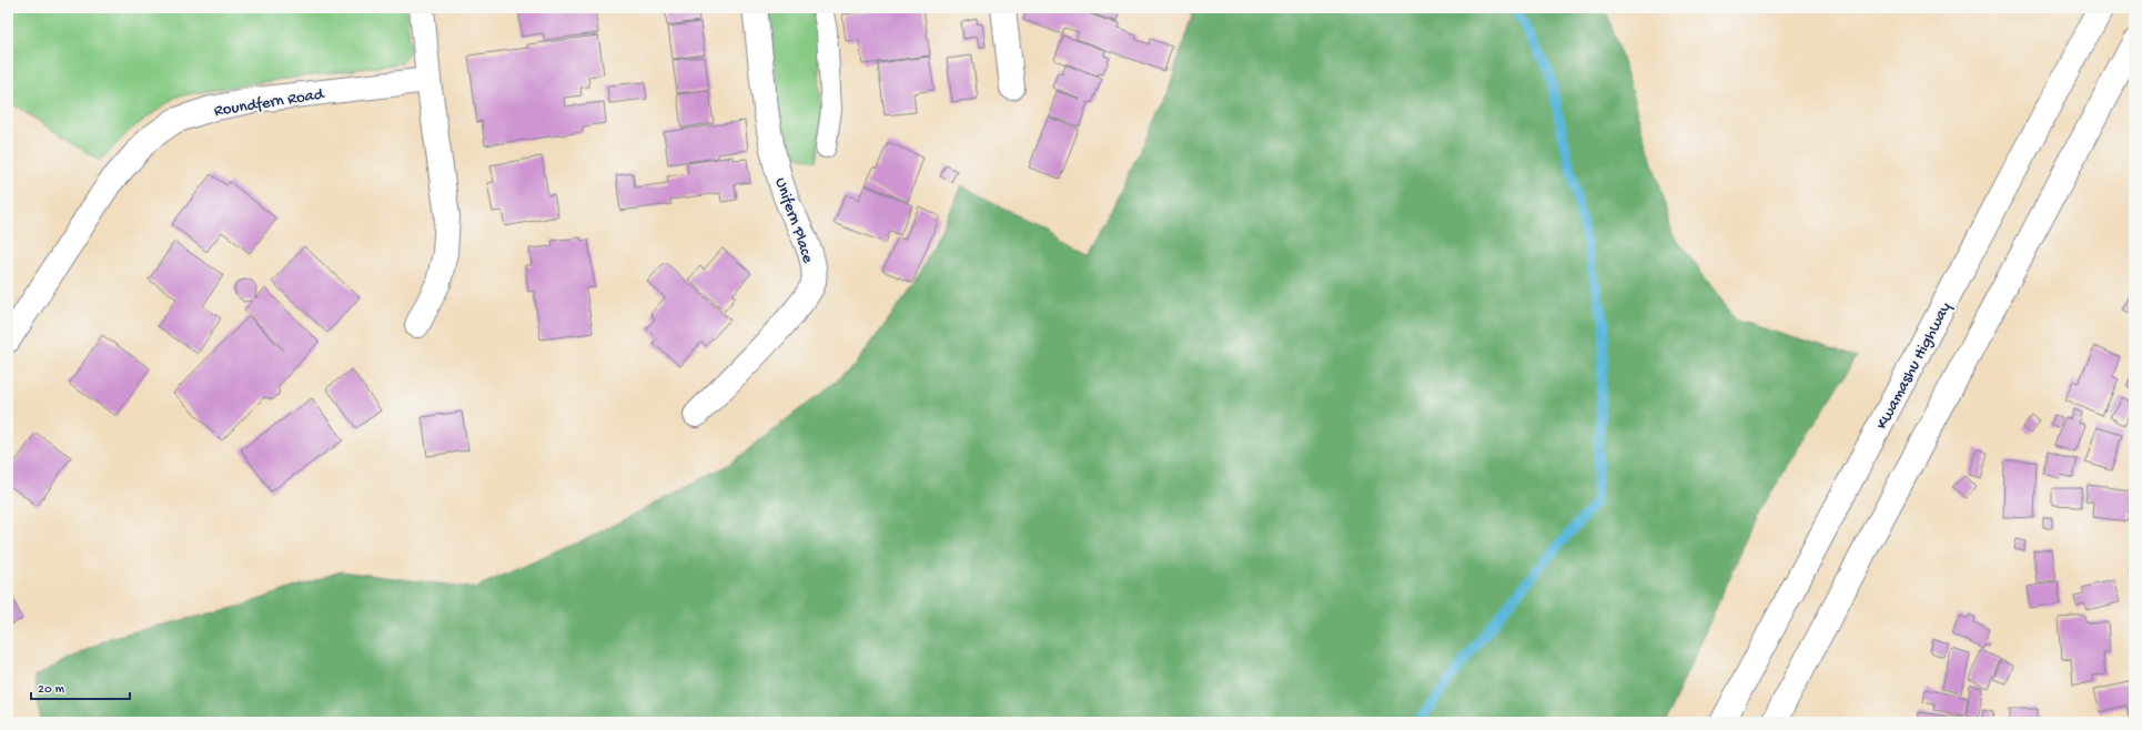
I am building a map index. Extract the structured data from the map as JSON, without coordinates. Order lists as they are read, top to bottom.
{
  "streets": {
    "main road": ["Roundfern Road", "Unifern Place", "Kwamashu Highway"]
  },
  "scale_bar": "20 m"
}
